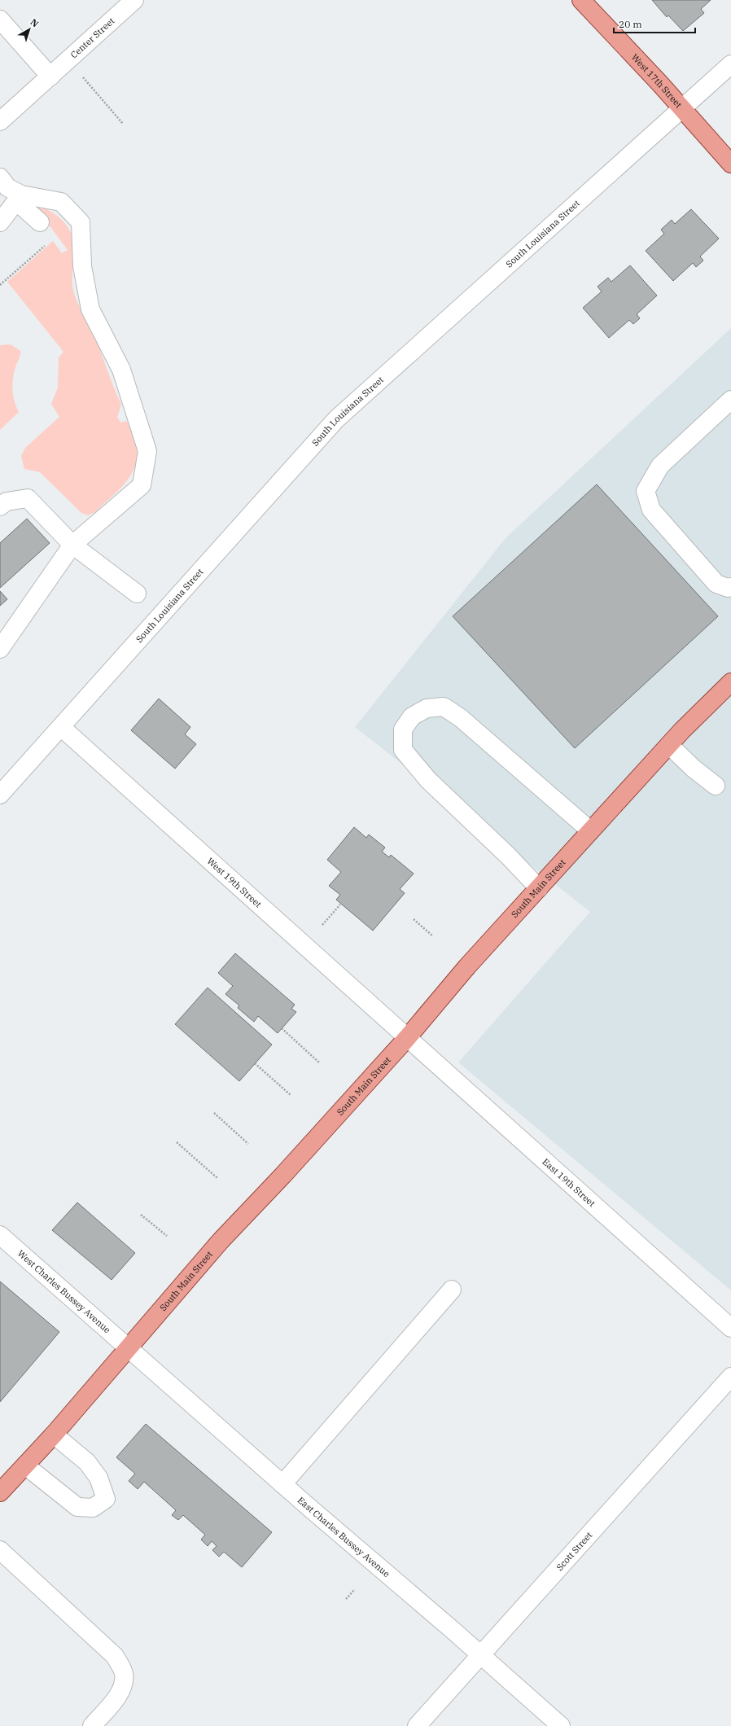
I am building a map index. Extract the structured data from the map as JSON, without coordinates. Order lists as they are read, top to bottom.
{
  "streets": {
    "main road": ["West 17th Street", "South Main Street"],
    "street": [
      "Center Street",
      "South Louisiana Street",
      "West 19th Street",
      "East 19th Street",
      "West Charles Bussey Avenue",
      "East Charles Bussey Avenue",
      "Scott Street"
    ]
  },
  "crossings": [
    ["West 17th Street", "South Louisiana Street"],
    ["South Louisiana Street", "West 19th Street"],
    ["West 19th Street", "South Main Street"],
    ["West 19th Street", "East 19th Street"],
    ["South Main Street", "East 19th Street"],
    ["South Main Street", "West Charles Bussey Avenue"],
    ["South Main Street", "East Charles Bussey Avenue"],
    ["West Charles Bussey Avenue", "East Charles Bussey Avenue"],
    ["East Charles Bussey Avenue", "Scott Street"]
  ],
  "scale_bar": "20 m",
  "north": "top right"
}
